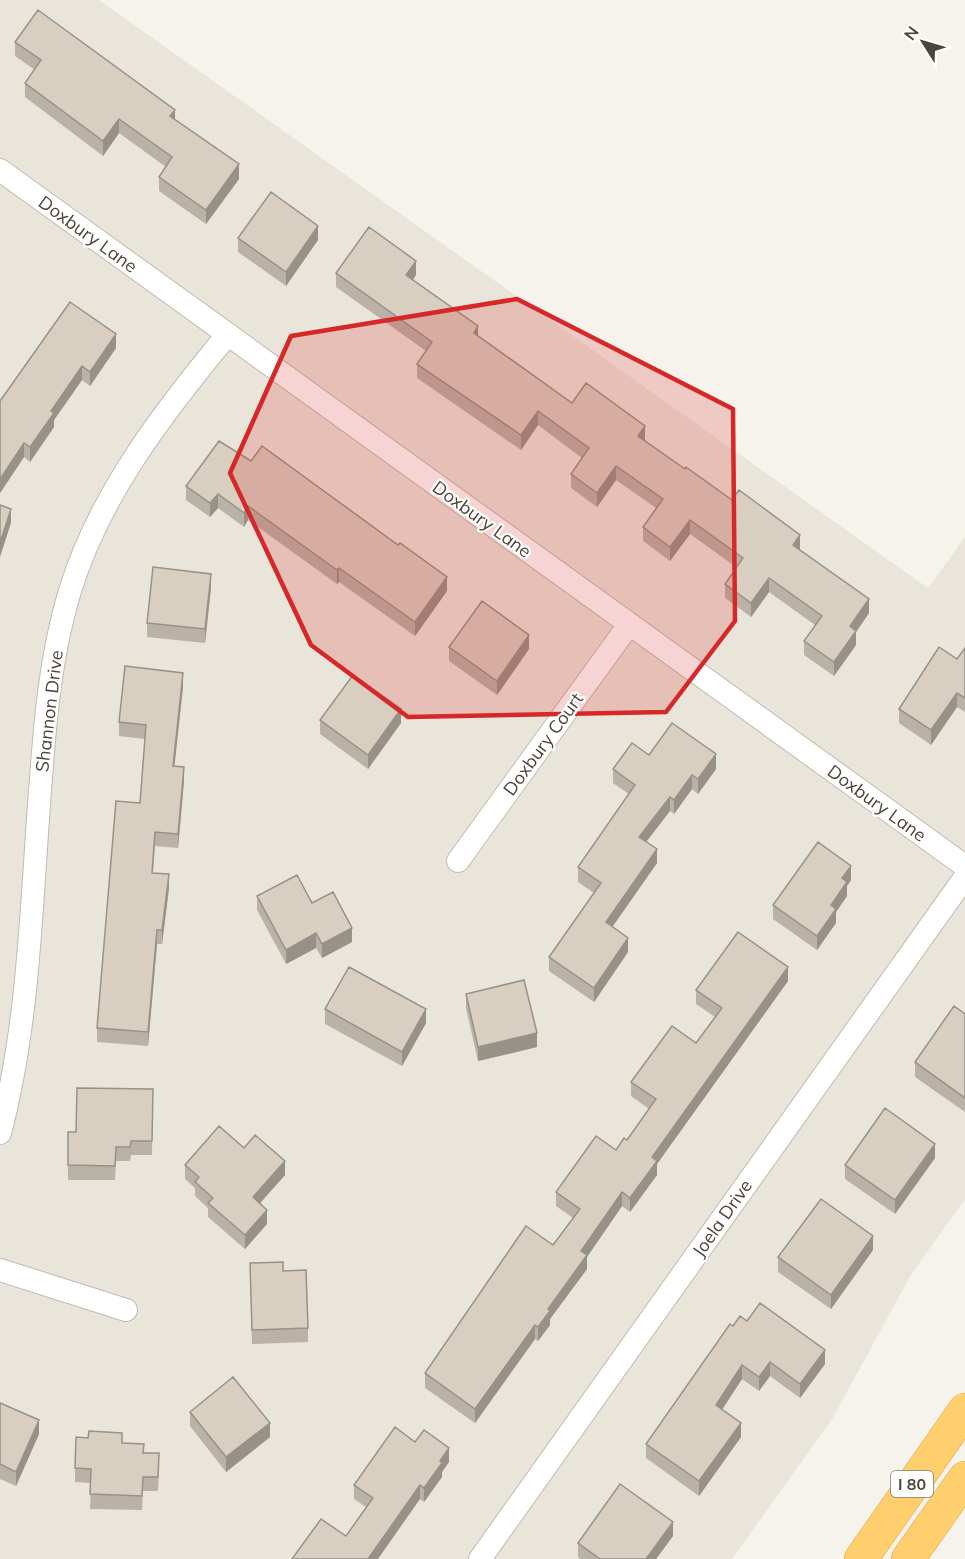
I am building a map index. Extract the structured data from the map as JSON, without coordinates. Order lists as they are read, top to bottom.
{
  "streets": {
    "highway": ["I 80"],
    "street": [
      "Doxbury Lane",
      "Shannon Drive",
      "Doxbury Court",
      "Joela Drive"
    ]
  },
  "crossings": [
    ["Doxbury Lane", "Shannon Drive"],
    ["Doxbury Lane", "Doxbury Court"]
  ],
  "north": "top left"
}
